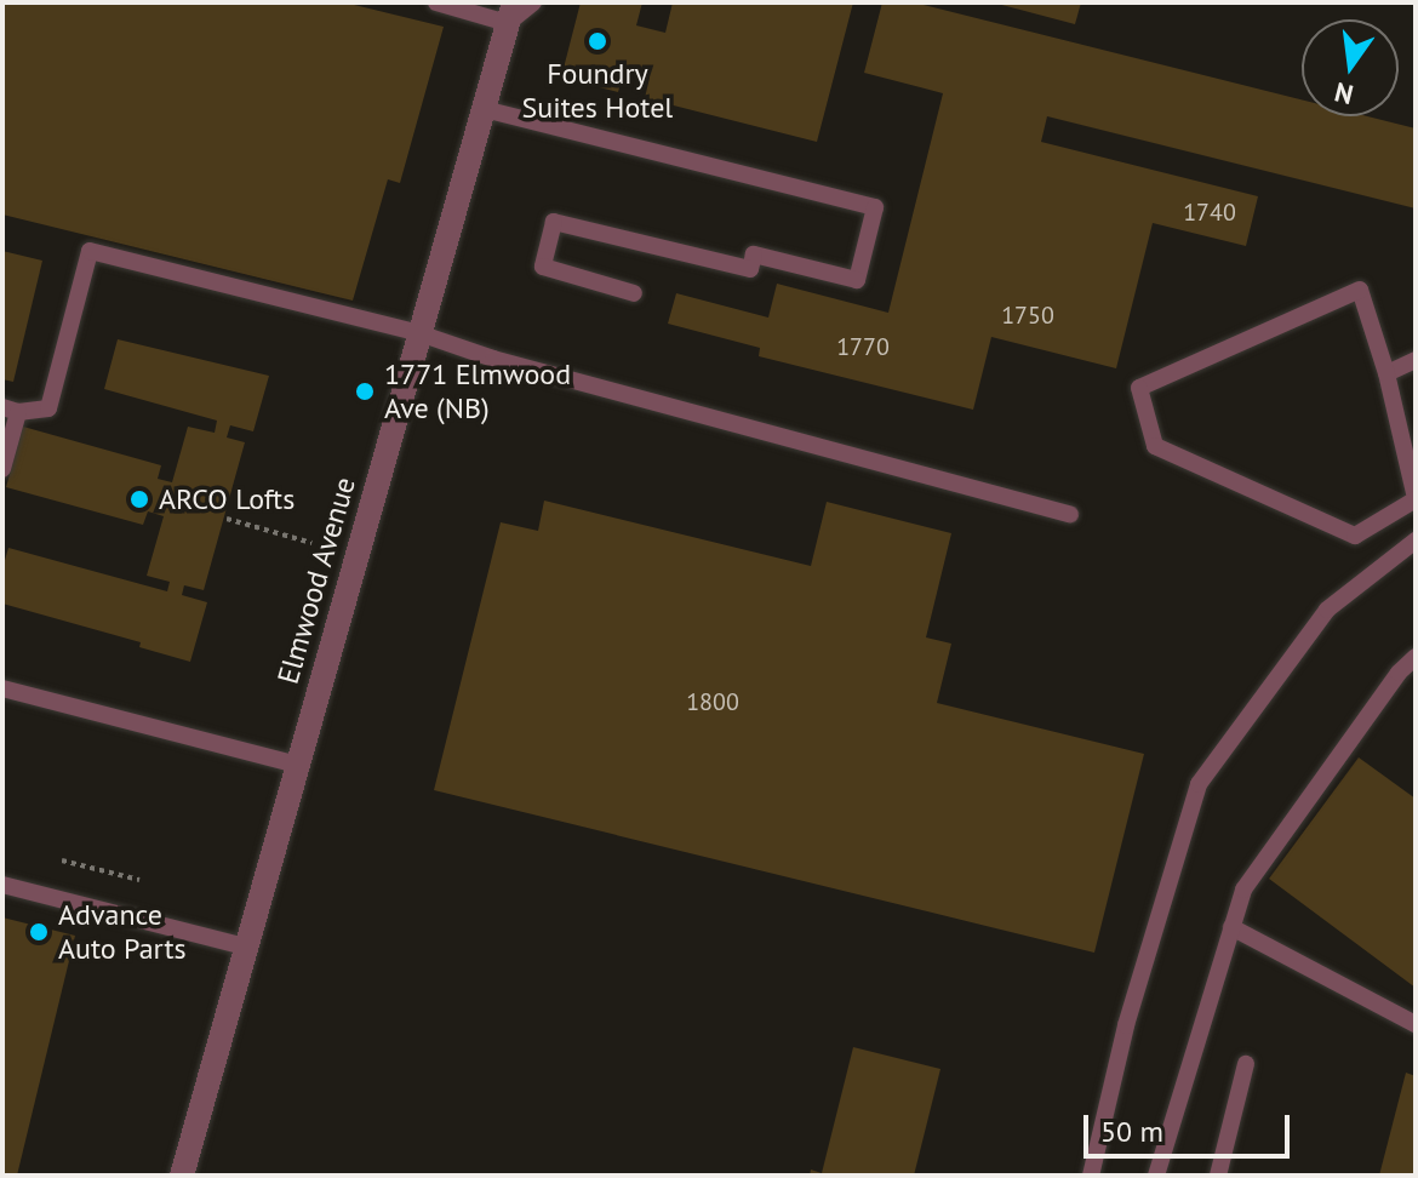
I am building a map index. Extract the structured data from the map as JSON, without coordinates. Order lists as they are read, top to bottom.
{
  "streets": {
    "street": ["Elmwood Avenue"]
  },
  "places": [
    "Foundry Suites Hotel",
    "1771 Elmwood Ave (NB)",
    "ARCO Lofts",
    "Advance Auto Parts"
  ],
  "house_numbers": [
    "1740",
    "1750",
    "1770",
    "1800"
  ],
  "scale_bar": "50 m",
  "north": "bottom"
}
